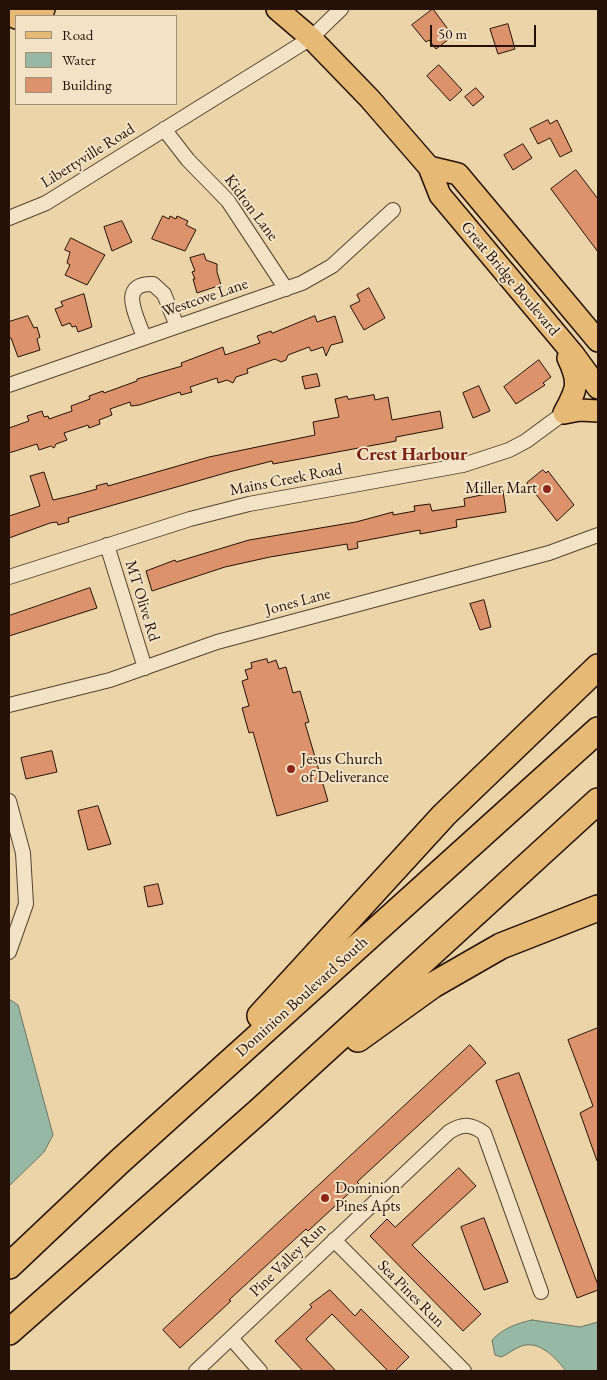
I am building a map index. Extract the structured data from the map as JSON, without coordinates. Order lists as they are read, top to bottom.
{
  "streets": {
    "highway": ["Dominion Boulevard South"],
    "main road": ["Great Bridge Boulevard"],
    "street": [
      "Libertyville Road",
      "Kidron Lane",
      "Westcove Lane",
      "Mains Creek Road",
      "MT Olive Rd",
      "Jones Lane",
      "Pine Valley Run",
      "Sea Pines Run"
    ]
  },
  "crossings": [
    ["Libertyville Road", "Kidron Lane"],
    ["Libertyville Road", "Great Bridge Boulevard"],
    ["Kidron Lane", "Westcove Lane"],
    ["Mains Creek Road", "MT Olive Rd"],
    ["MT Olive Rd", "Jones Lane"],
    ["Pine Valley Run", "Sea Pines Run"]
  ],
  "districts": ["Crest Harbour"],
  "places": ["Miller Mart", "Jesus Church of Deliverance", "Dominion Pines Apts"],
  "legend": ["Road", "Water", "Building"],
  "scale_bar": "50 m"
}
